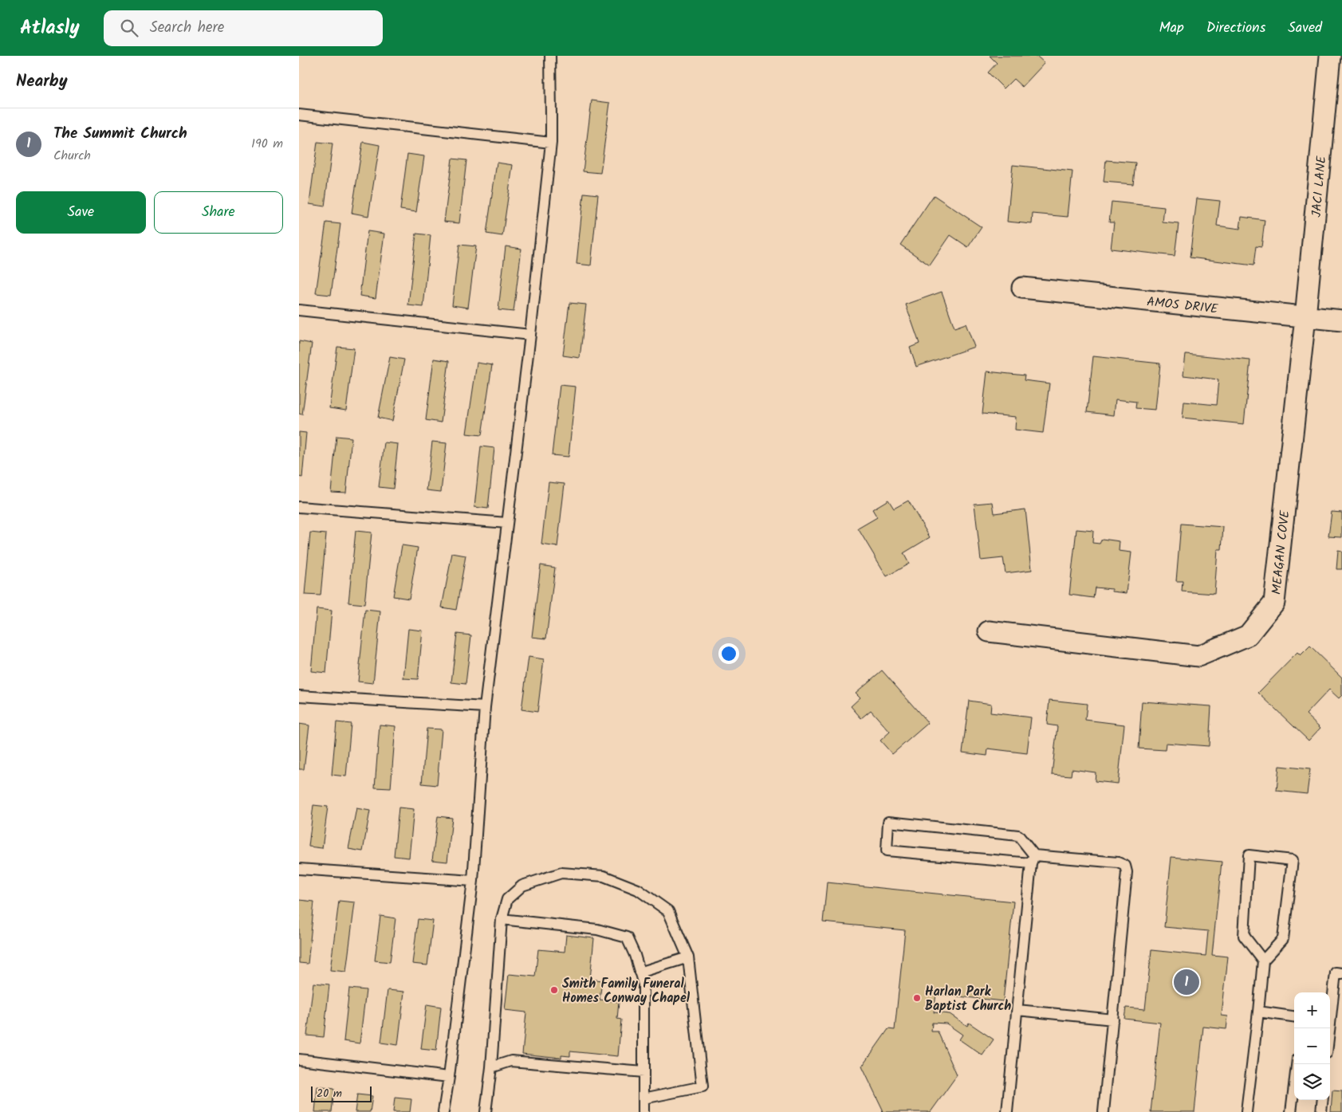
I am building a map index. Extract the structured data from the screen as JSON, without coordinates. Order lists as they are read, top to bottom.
{
  "streets": {
    "street": ["JACI LANE", "AMOS DRIVE", "MEAGAN COVE"]
  },
  "crossings": [
    ["JACI LANE", "AMOS DRIVE"],
    ["JACI LANE", "MEAGAN COVE"],
    ["AMOS DRIVE", "MEAGAN COVE"]
  ],
  "places": ["Smith Family Funeral Homes Conway Chapel", "Harlan Park Baptist Church"],
  "scale_bar": "20 m",
  "page": {
    "header": "Atlasly",
    "search": "Search here",
    "nav": ["Map", "Directions", "Saved"],
    "heading": "Nearby",
    "list": [
      {
        "mark": "1",
        "name": "The Summit Church",
        "note": "Church",
        "value": "190 m"
      }
    ],
    "buttons": ["Save", "Share"],
    "pins": "1",
    "map_buttons": ["+", "−"],
    "scale": "20 m"
  }
}
